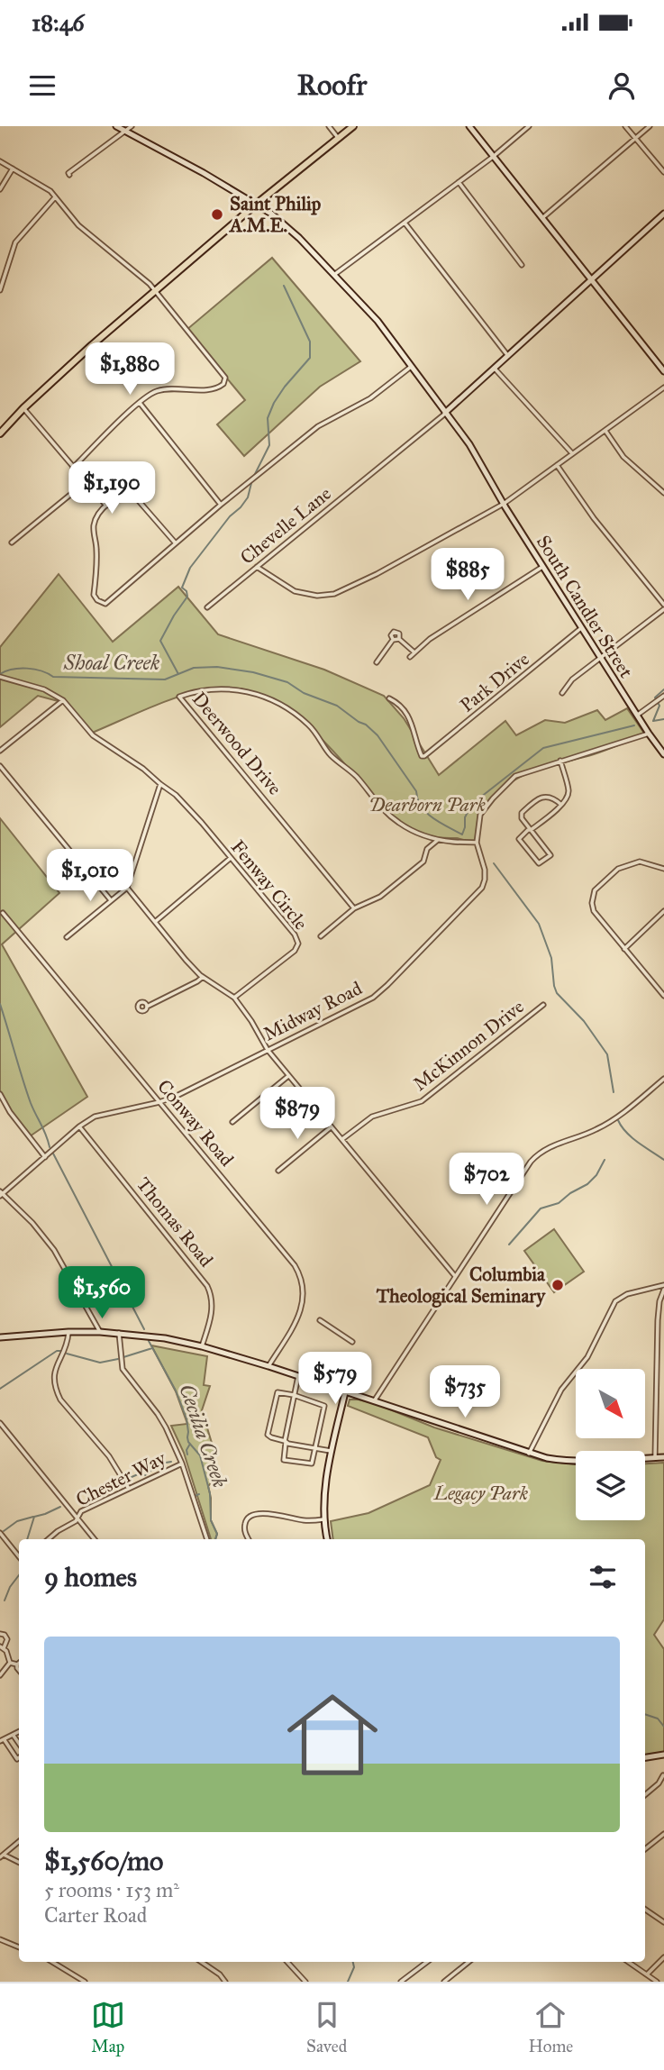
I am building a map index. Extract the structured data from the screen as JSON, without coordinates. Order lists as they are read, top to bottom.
{
  "streets": {
    "main road": ["South Candler Street"],
    "street": [
      "Chevelle Lane",
      "Park Drive",
      "Deerwood Drive",
      "Fenway Circle",
      "Midway Road",
      "McKinnon Drive",
      "Conway Road",
      "Thomas Road",
      "Chester Way"
    ]
  },
  "crossings": [
    ["Chevelle Lane", "South Candler Street"],
    ["South Candler Street", "Park Drive"],
    ["South Candler Street", "Midway Road"],
    ["Deerwood Drive", "Midway Road"],
    ["Midway Road", "Conway Road"],
    ["Midway Road", "Thomas Road"]
  ],
  "water": ["Shoal Creek", "Cecilia Creek"],
  "parks": ["Dearborn Park", "Legacy Park"],
  "places": ["Saint Philip A.M.E.", "Columbia Theological Seminary"],
  "north": "bottom right",
  "page": {
    "status": "18:46",
    "header": "Roofr",
    "price": [
      "$1,880",
      "$1,190",
      "$885",
      "$1,010",
      "$879",
      "$702",
      "$1,560",
      "$579",
      "$735"
    ],
    "heading": "9 homes",
    "list": [
      {
        "name": "$1,560/mo",
        "note": "5 rooms · 153 m² · Carter Road"
      }
    ],
    "tabs": ["Map", "Saved", "Home"]
  }
}
